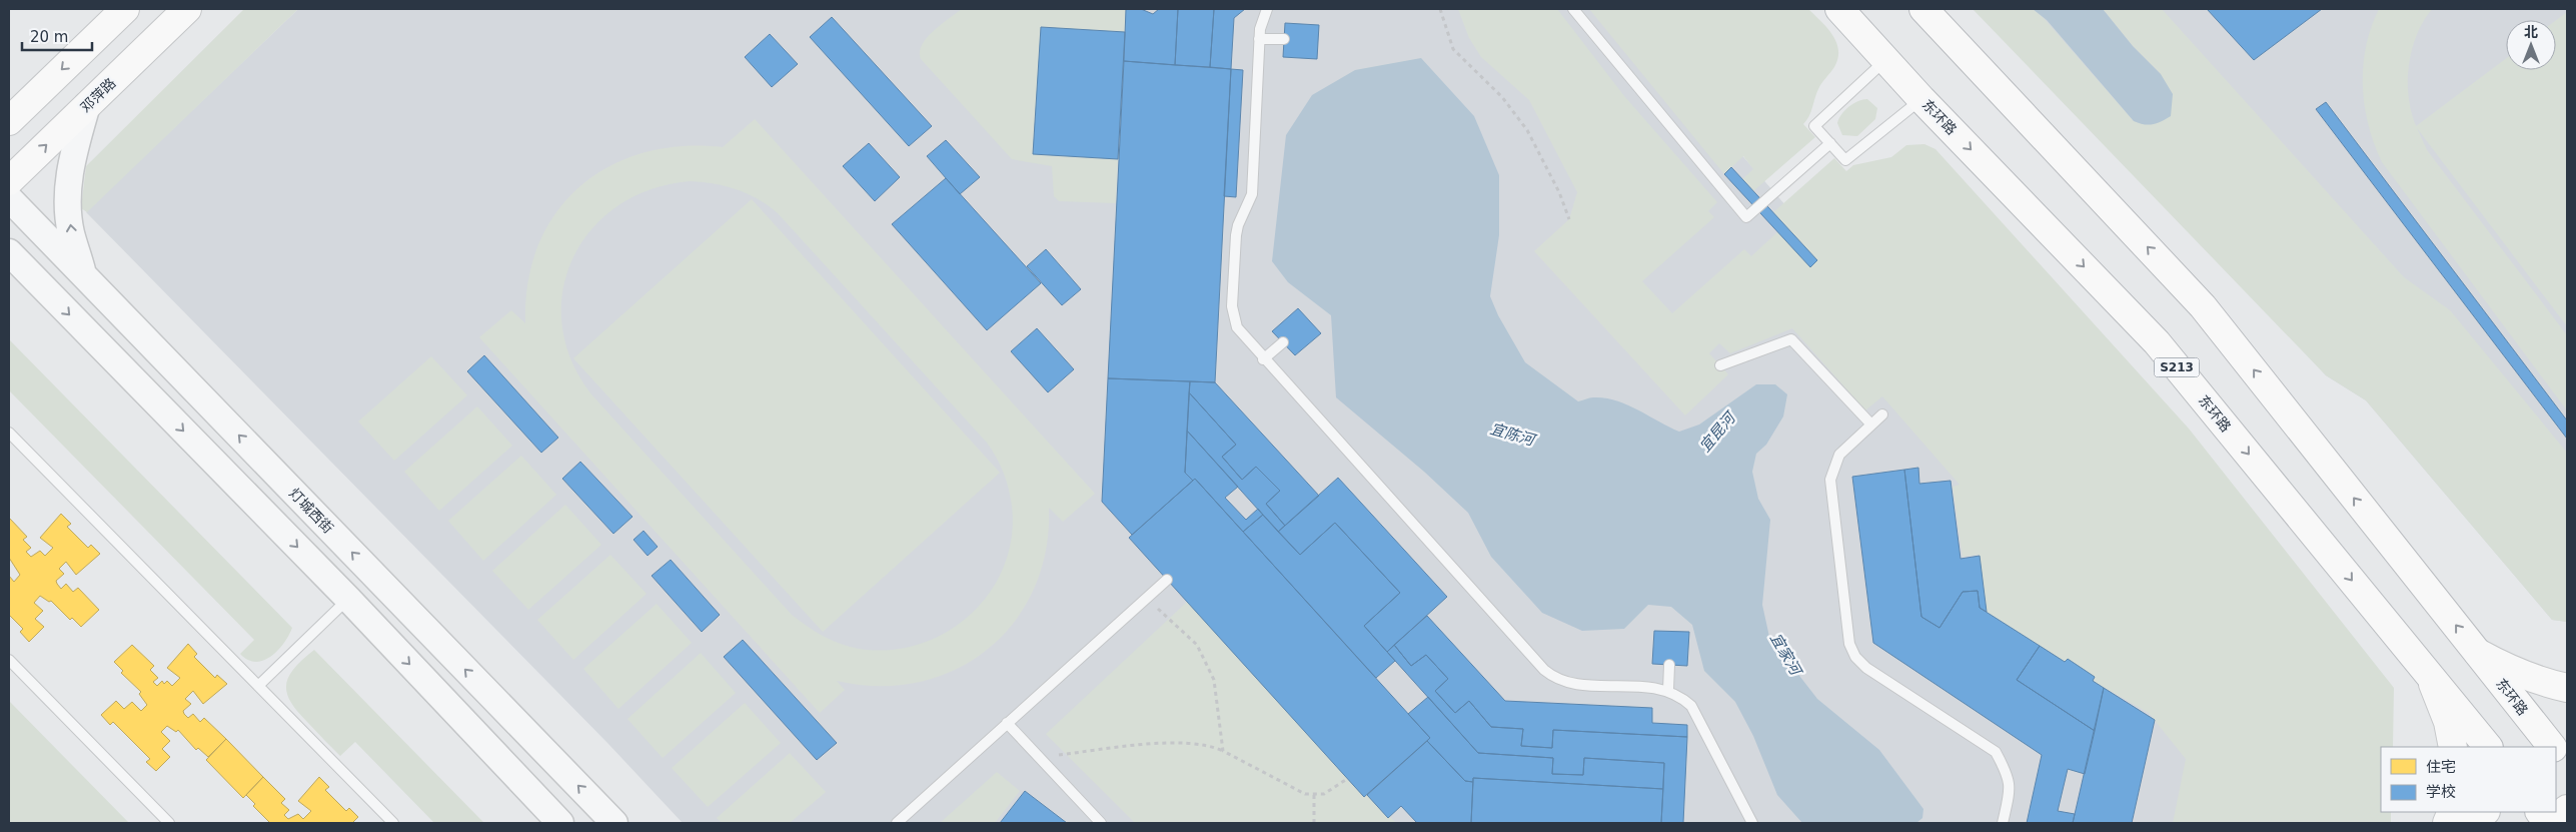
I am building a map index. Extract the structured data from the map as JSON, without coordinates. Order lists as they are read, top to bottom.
{
  "streets": {
    "main road": ["邓萍路", "东环路", "S213"],
    "street": ["灯城西街"]
  },
  "water": ["宜昆河", "宜陈河", "宜家河"],
  "legend": ["住宅", "学校"],
  "scale_bar": "20 m",
  "north": "top"
}
